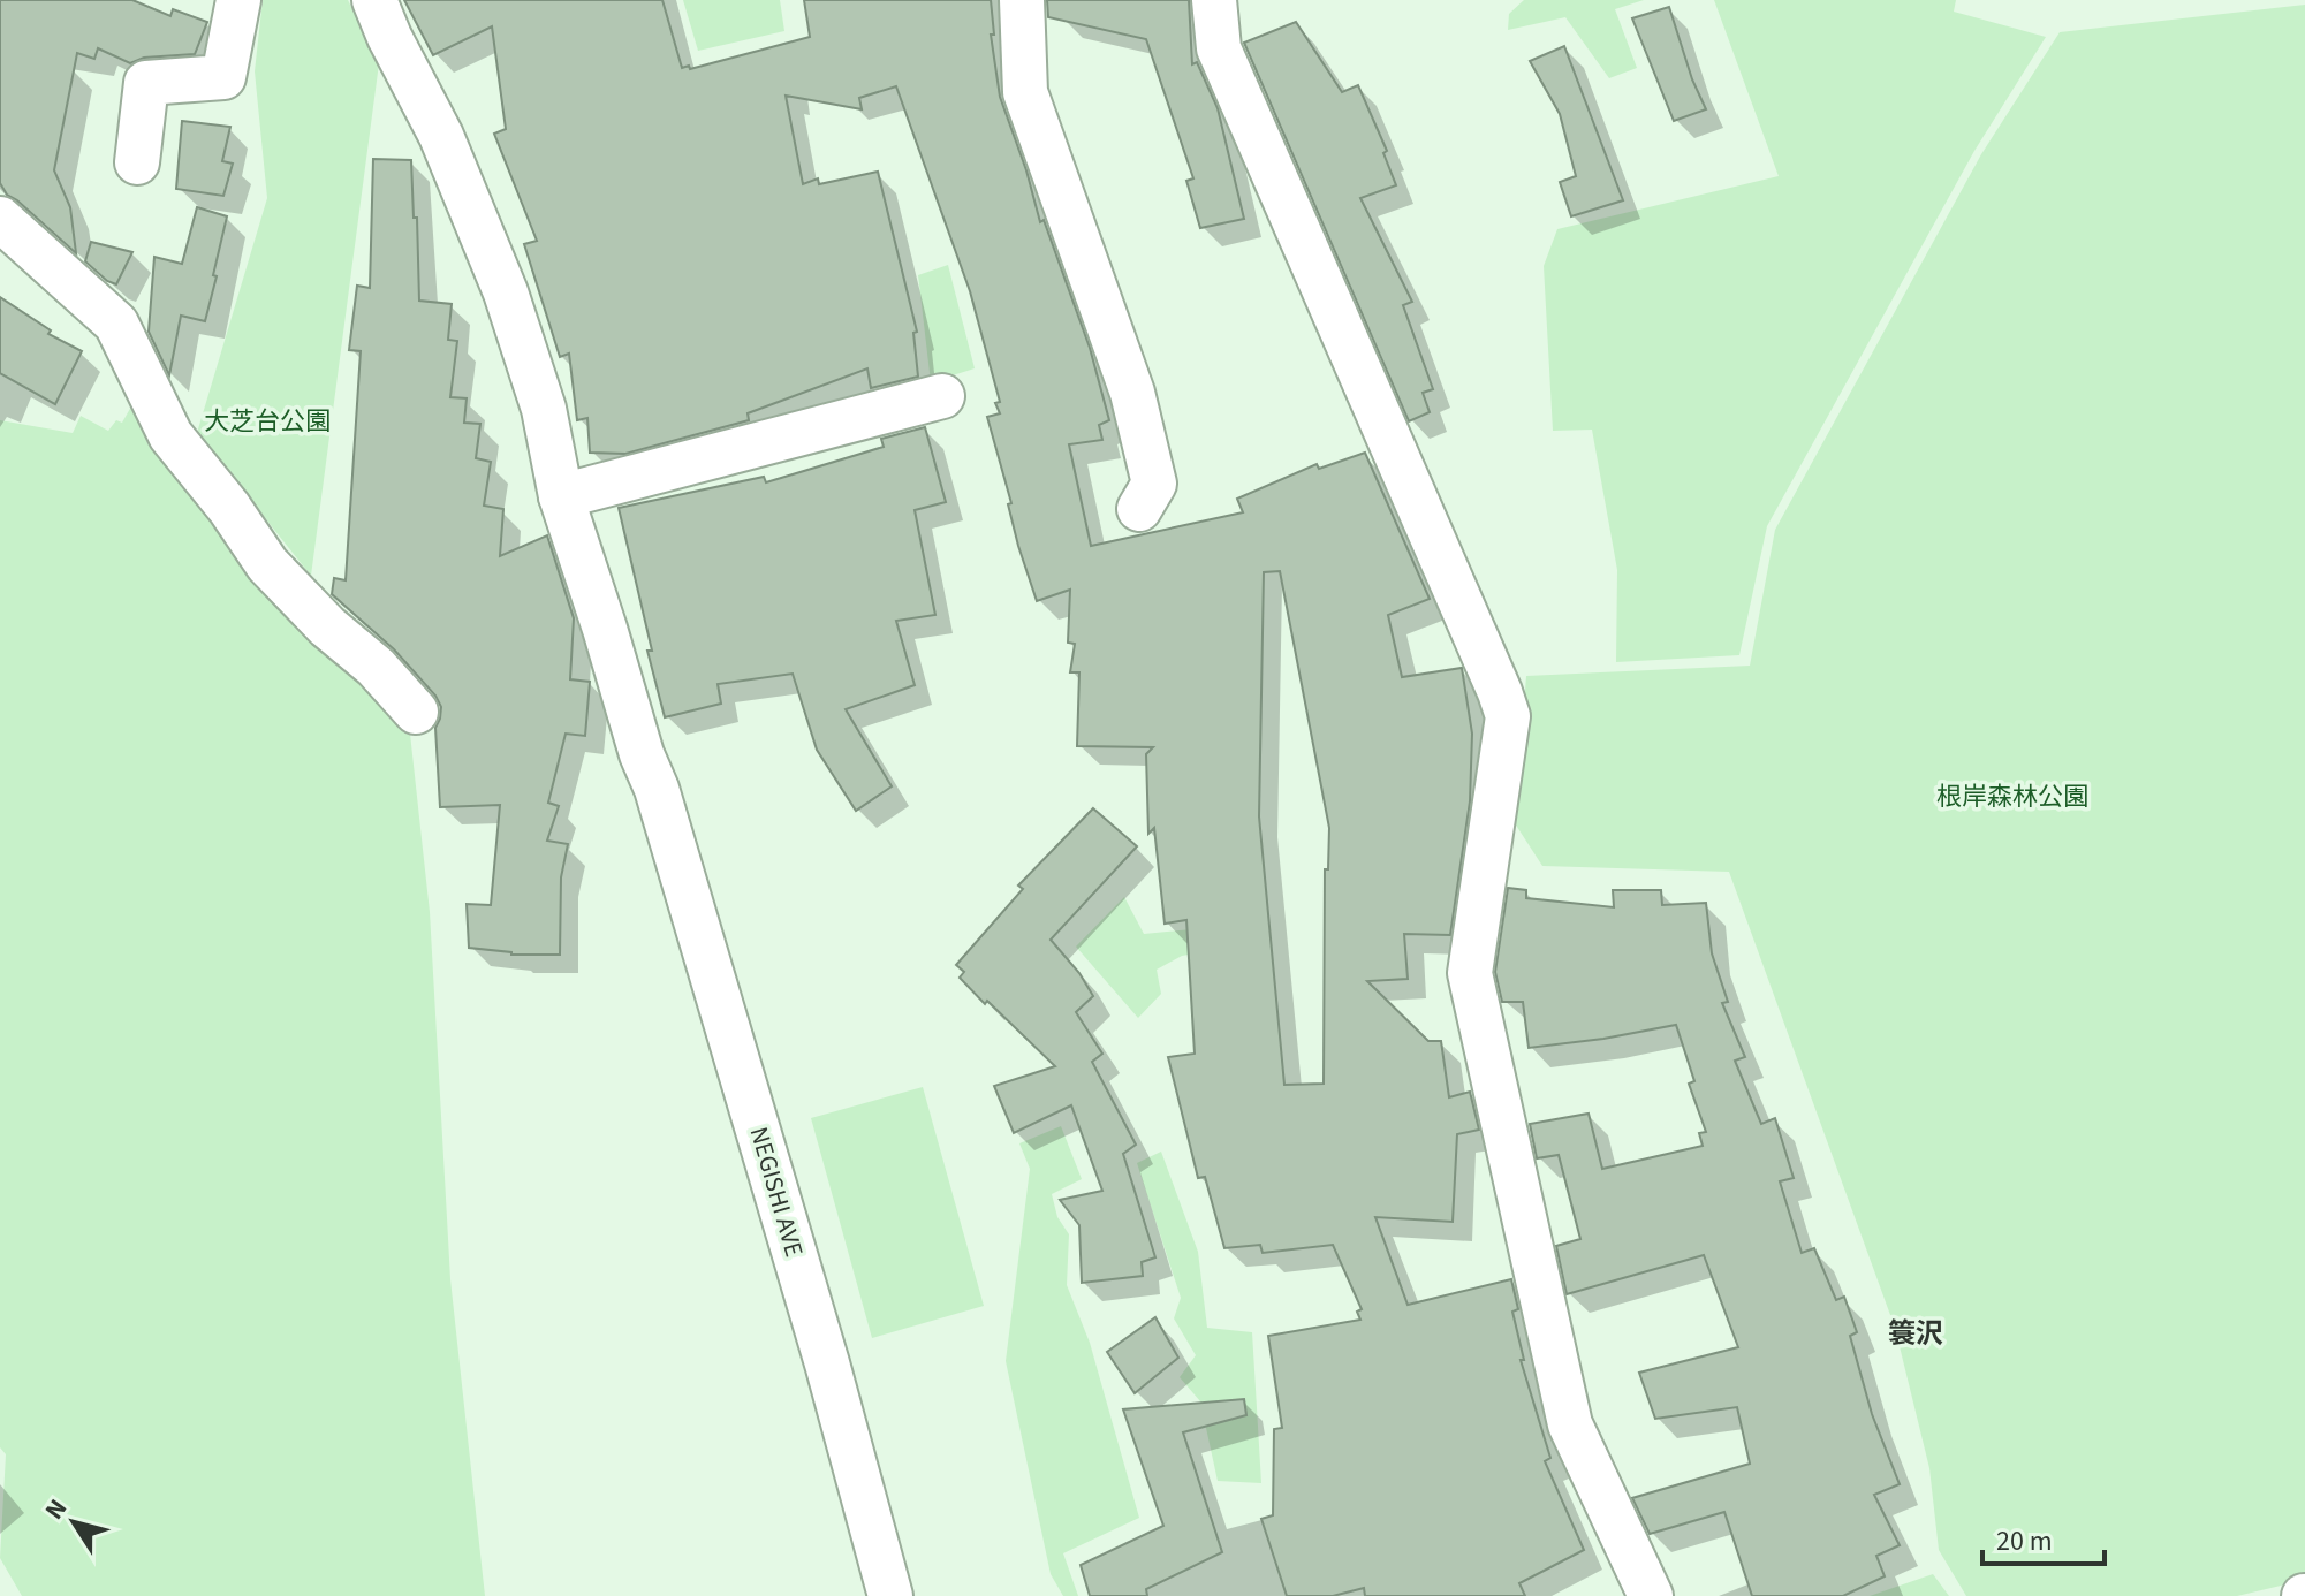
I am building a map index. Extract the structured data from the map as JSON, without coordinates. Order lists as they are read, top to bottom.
{
  "streets": {
    "street": ["NEGISHI AVE"]
  },
  "districts": ["簑沢"],
  "parks": ["大芝台公園", "根岸森林公園"],
  "scale_bar": "20 m",
  "north": "top left"
}
